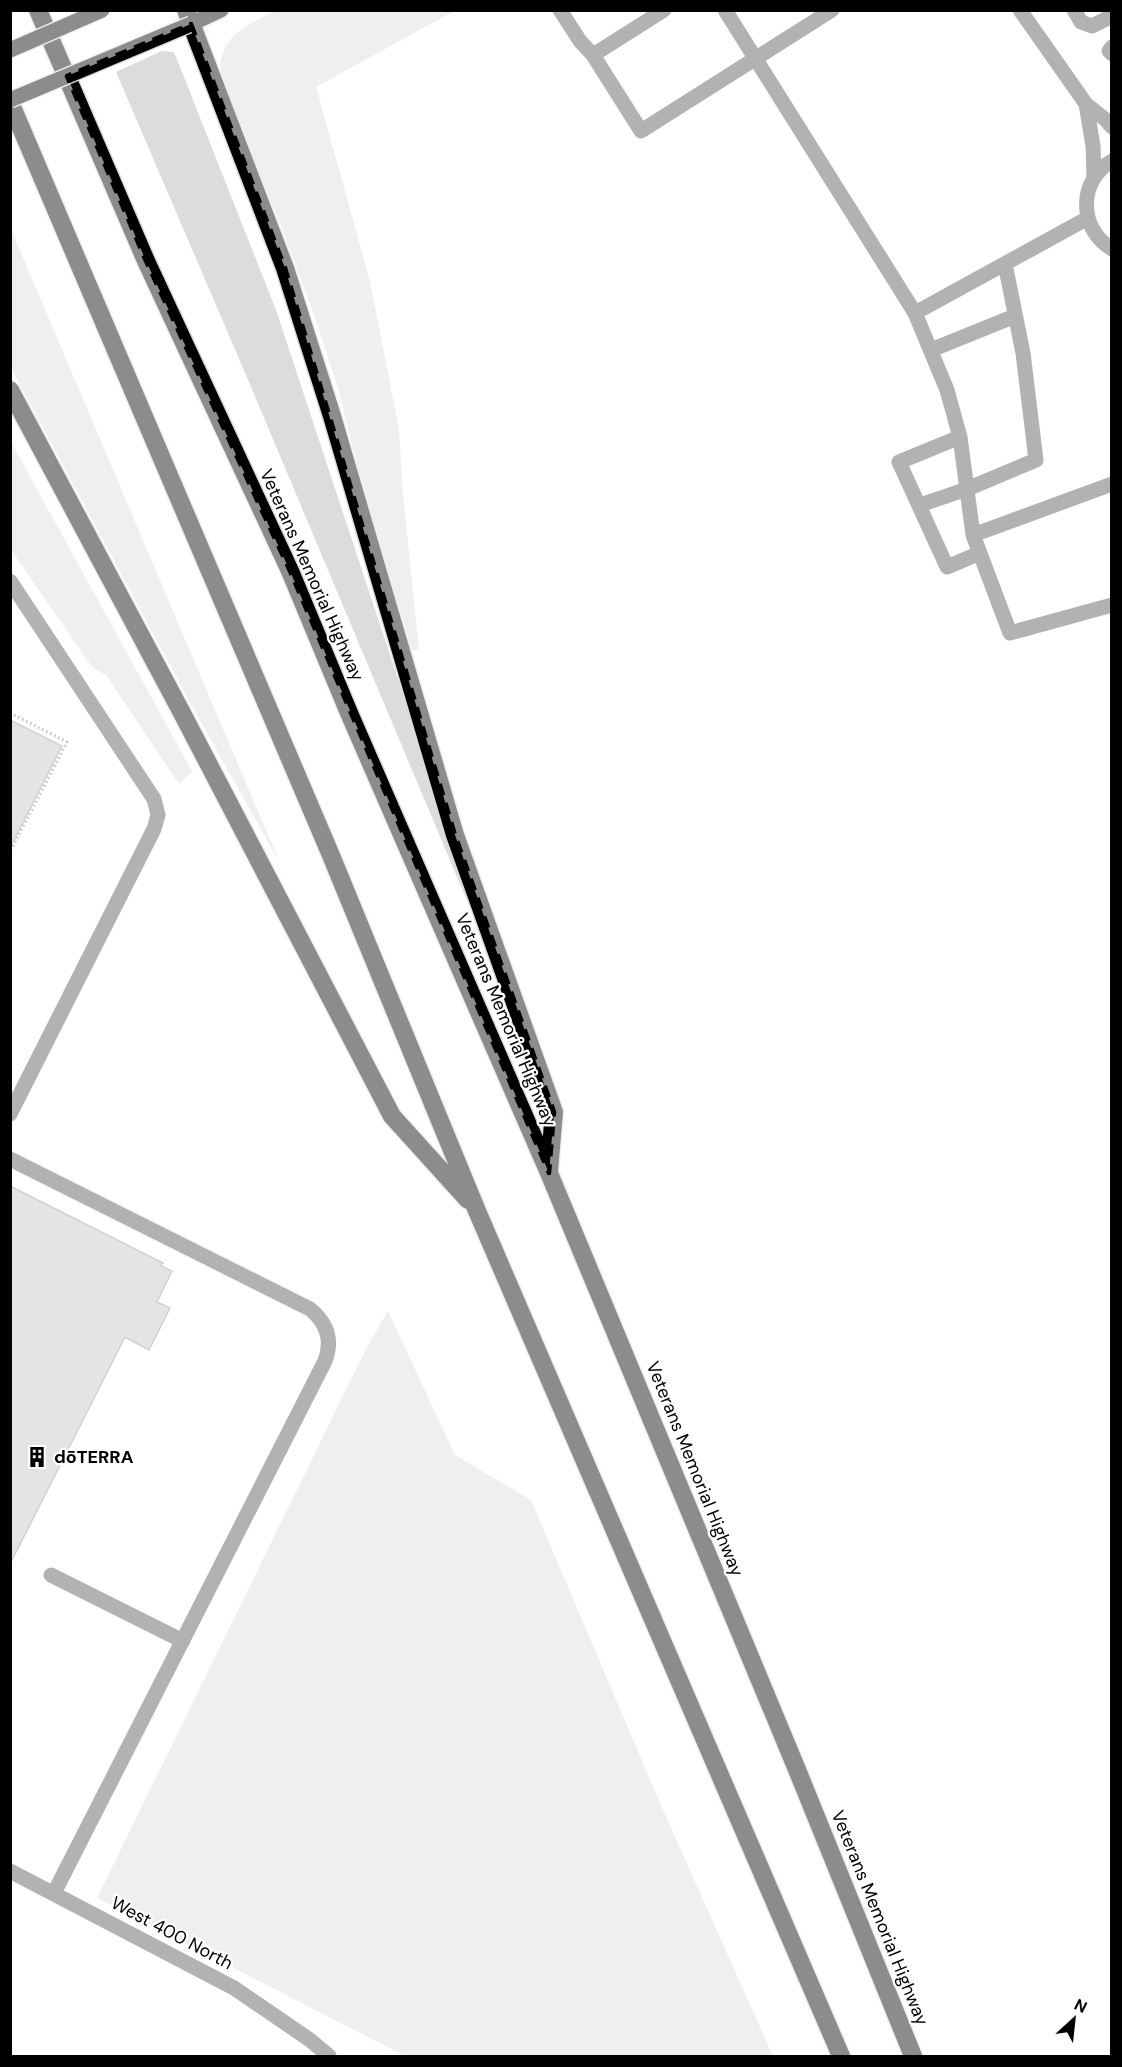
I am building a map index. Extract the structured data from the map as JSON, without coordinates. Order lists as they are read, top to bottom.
{
  "streets": {
    "highway": ["Veterans Memorial Highway"],
    "street": ["West 400 North"]
  },
  "places": {
    "building": ["dōTERRA"]
  },
  "north": "top right"
}
